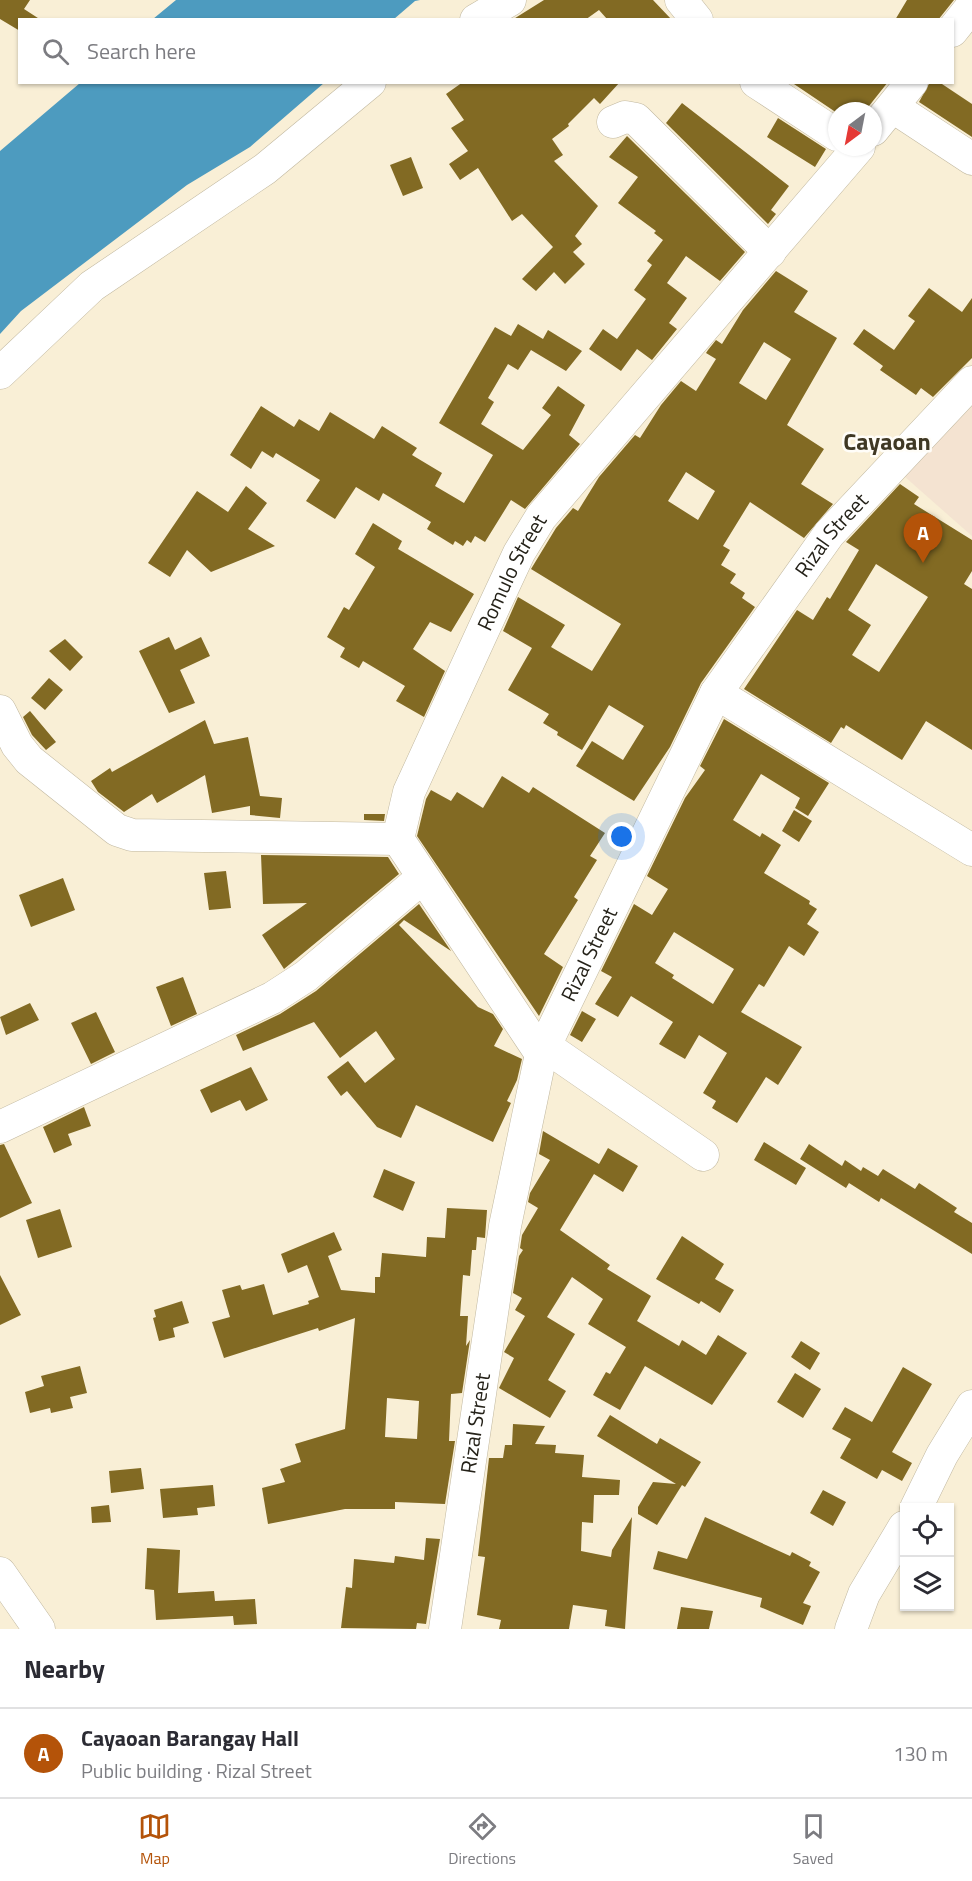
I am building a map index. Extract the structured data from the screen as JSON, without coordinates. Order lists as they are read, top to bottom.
{
  "streets": {
    "street": ["Rizal Street", "Romulo Street"]
  },
  "districts": ["Cayaoan"],
  "north": "bottom left",
  "page": {
    "search": "Search here",
    "pins": "A",
    "heading": "Nearby",
    "list": [
      {
        "mark": "A",
        "name": "Cayaoan Barangay Hall",
        "note": "Public building · Rizal Street",
        "value": "130 m"
      }
    ],
    "nav": ["Map", "Directions", "Saved"]
  }
}
